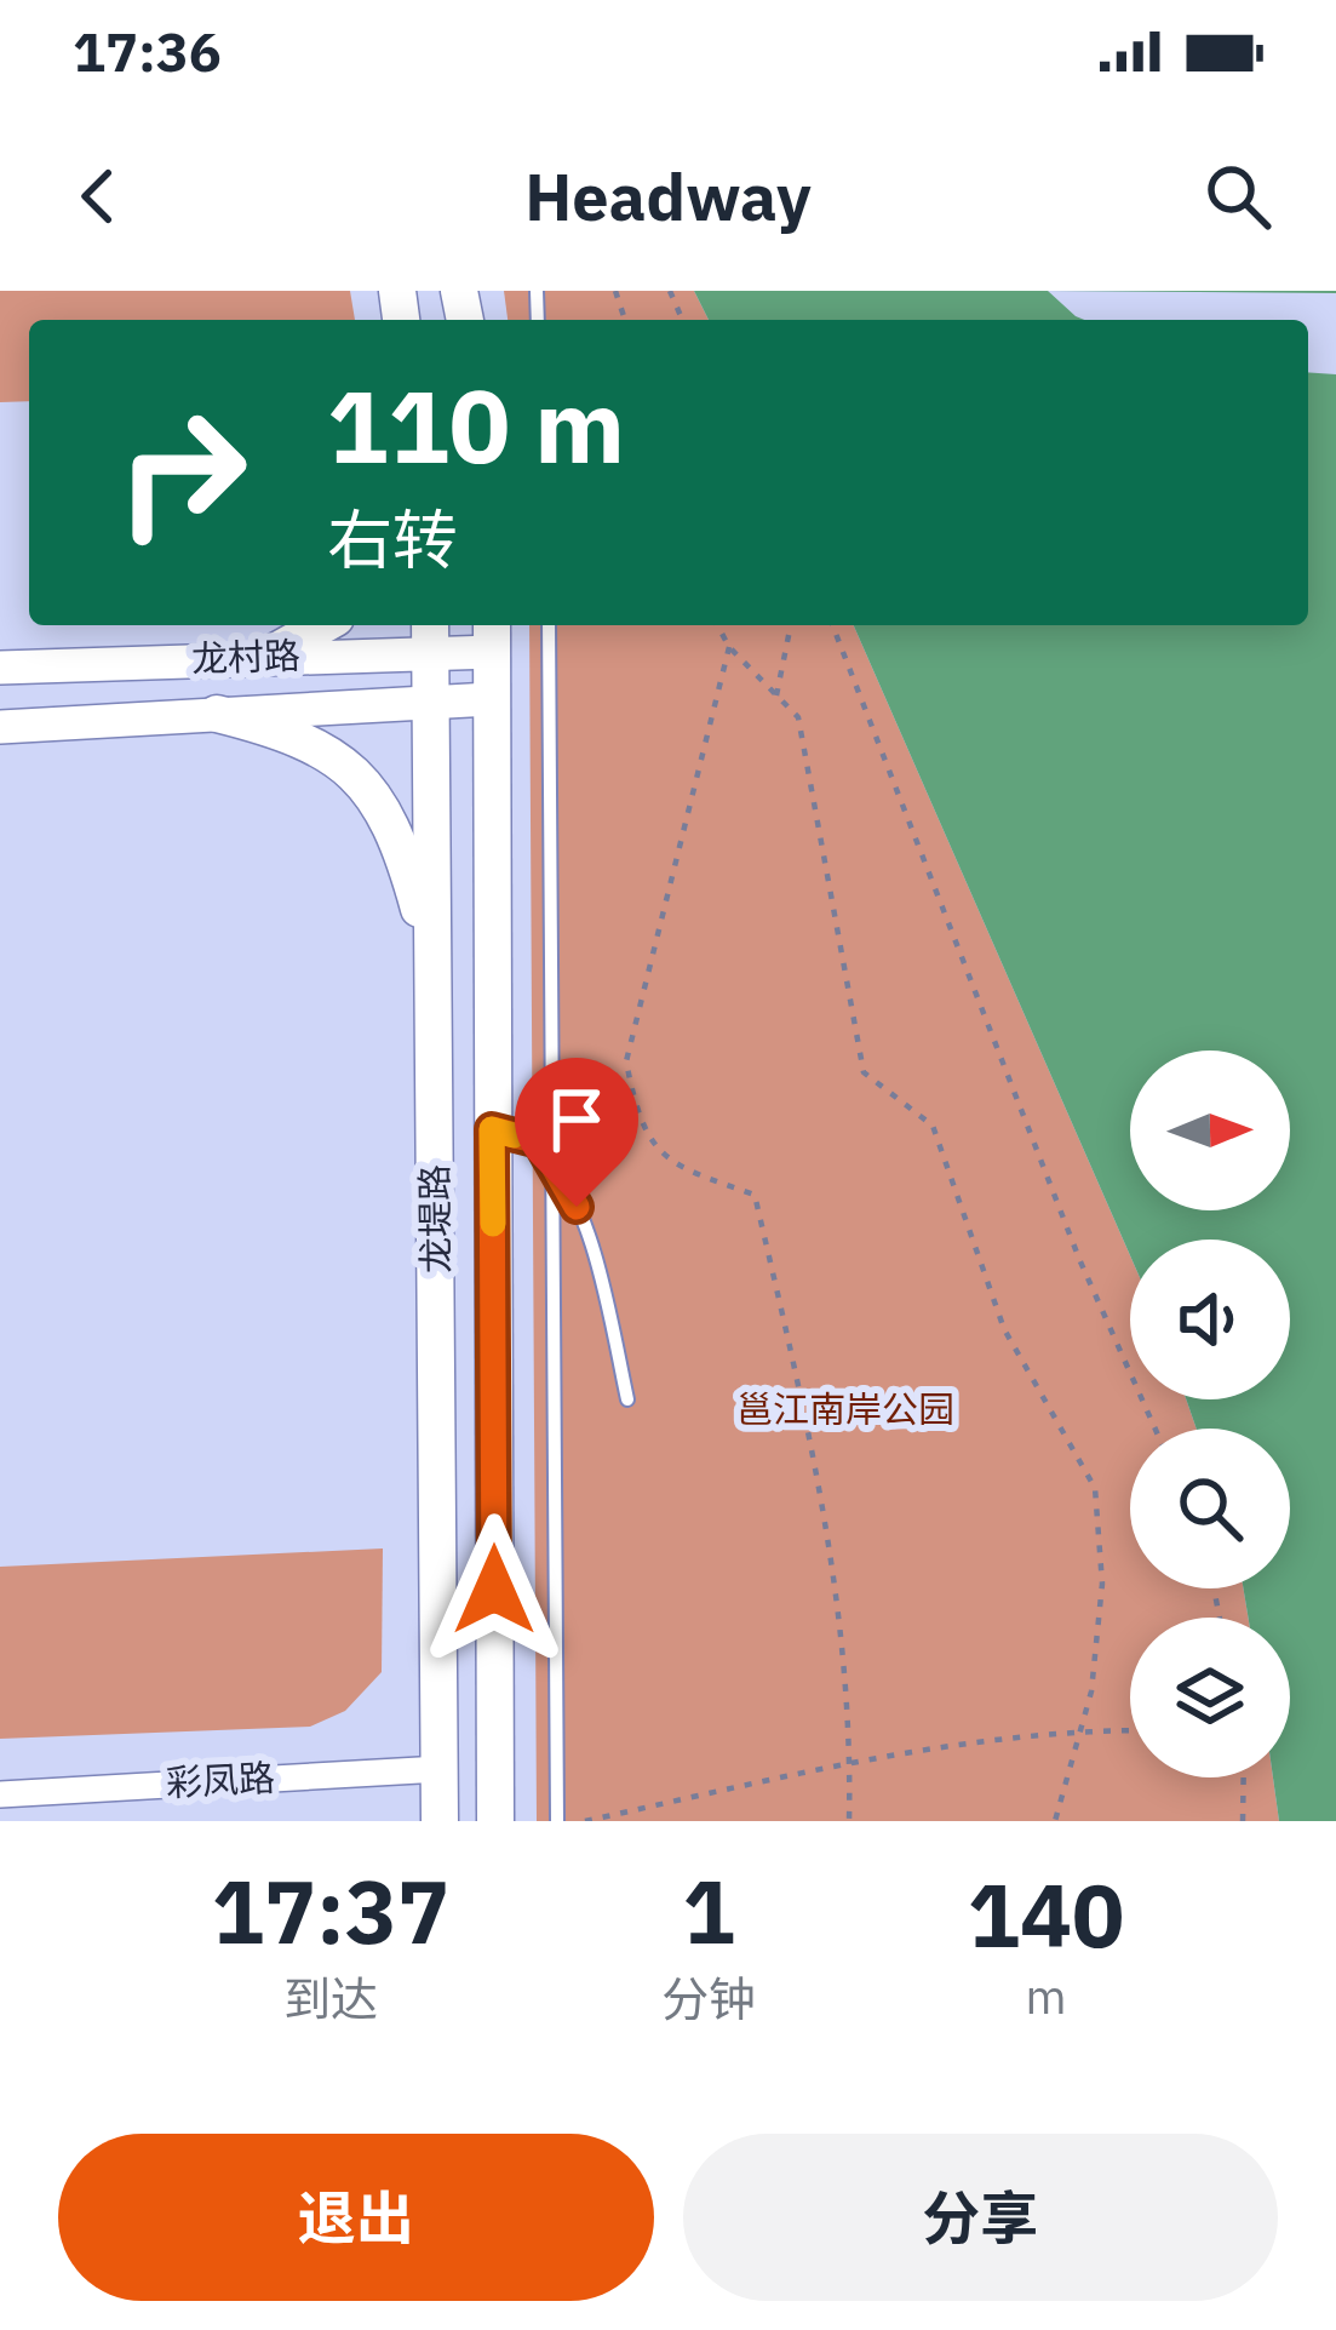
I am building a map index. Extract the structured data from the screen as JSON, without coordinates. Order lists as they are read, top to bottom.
{
  "streets": {
    "main road": ["龙堤路"],
    "street": ["龙村路", "彩凤路"]
  },
  "crossings": [
    ["龙村路", "龙堤路"],
    ["龙堤路", "彩凤路"]
  ],
  "parks": ["邕江南岸公园"],
  "north": "right",
  "page": {
    "status": "17:36",
    "header": "Headway",
    "turn": ["110 m", "右转"],
    "eta": [
      "17:37",
      "到达",
      "1",
      "分钟",
      "140",
      "m"
    ],
    "buttons": ["退出", "分享"]
  }
}
